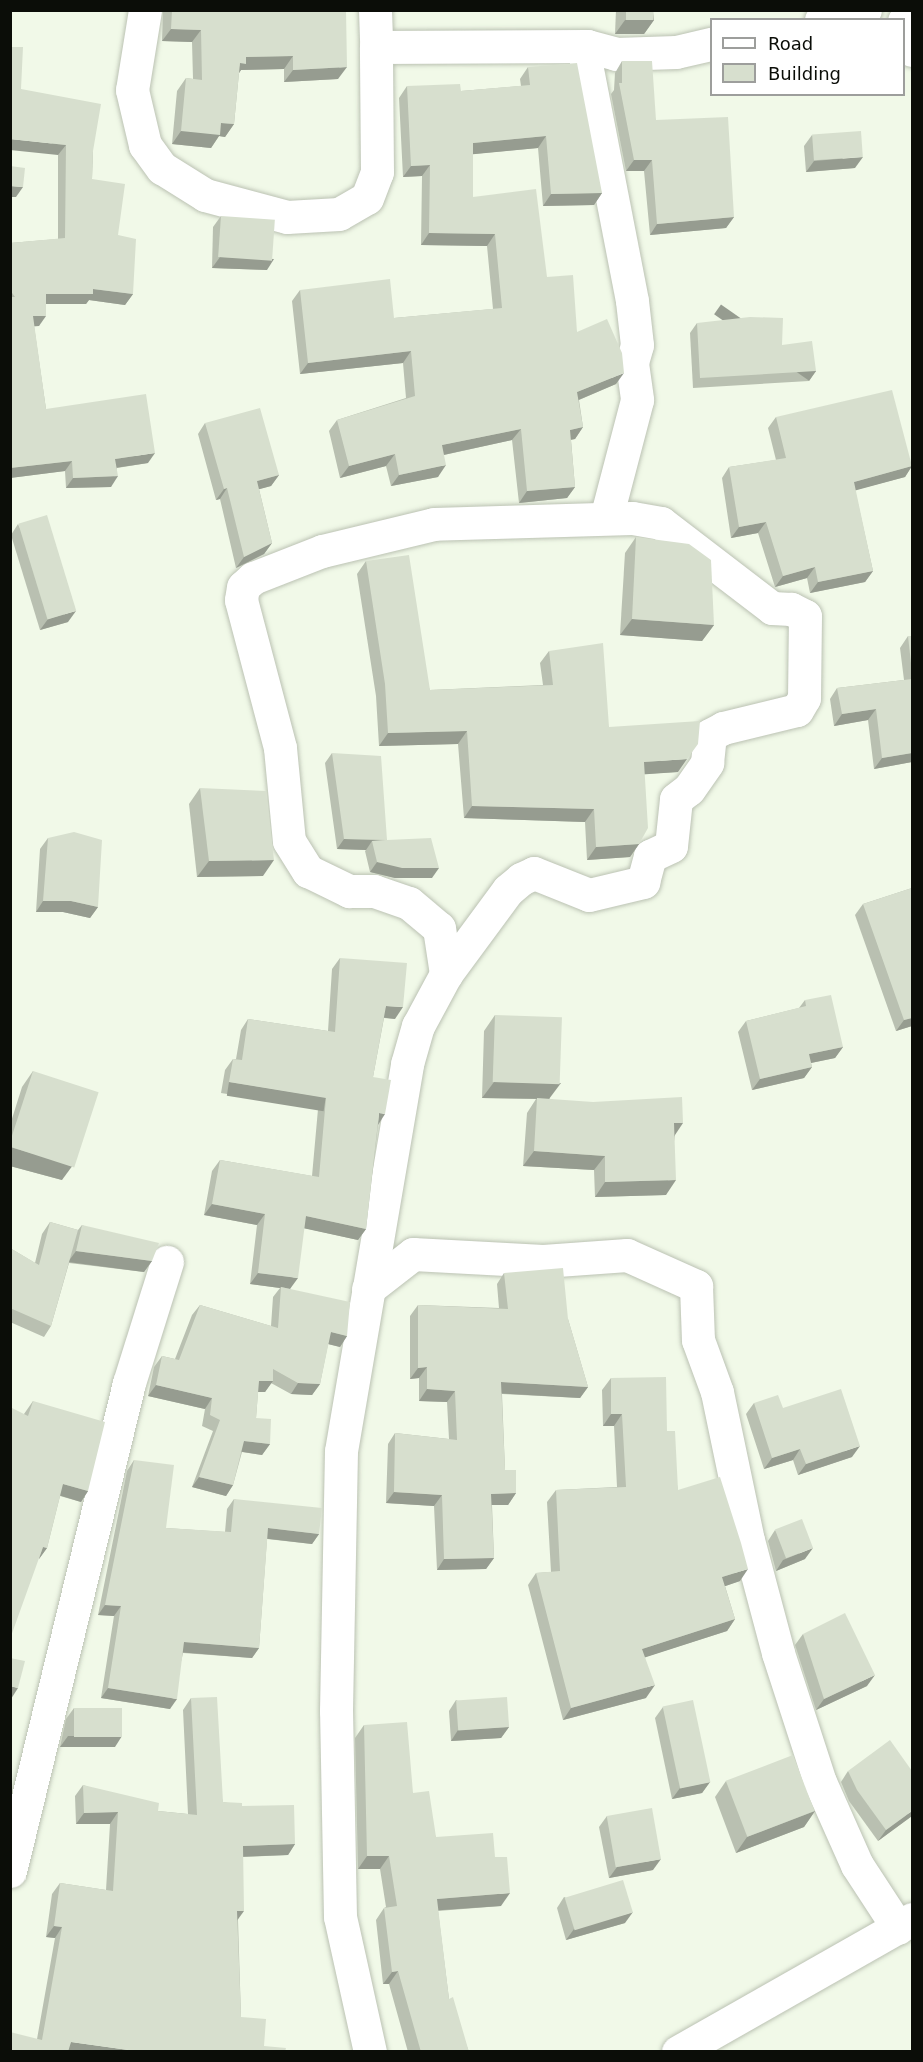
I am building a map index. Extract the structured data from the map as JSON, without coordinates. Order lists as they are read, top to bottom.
{
  "legend": ["Road", "Building"]
}
